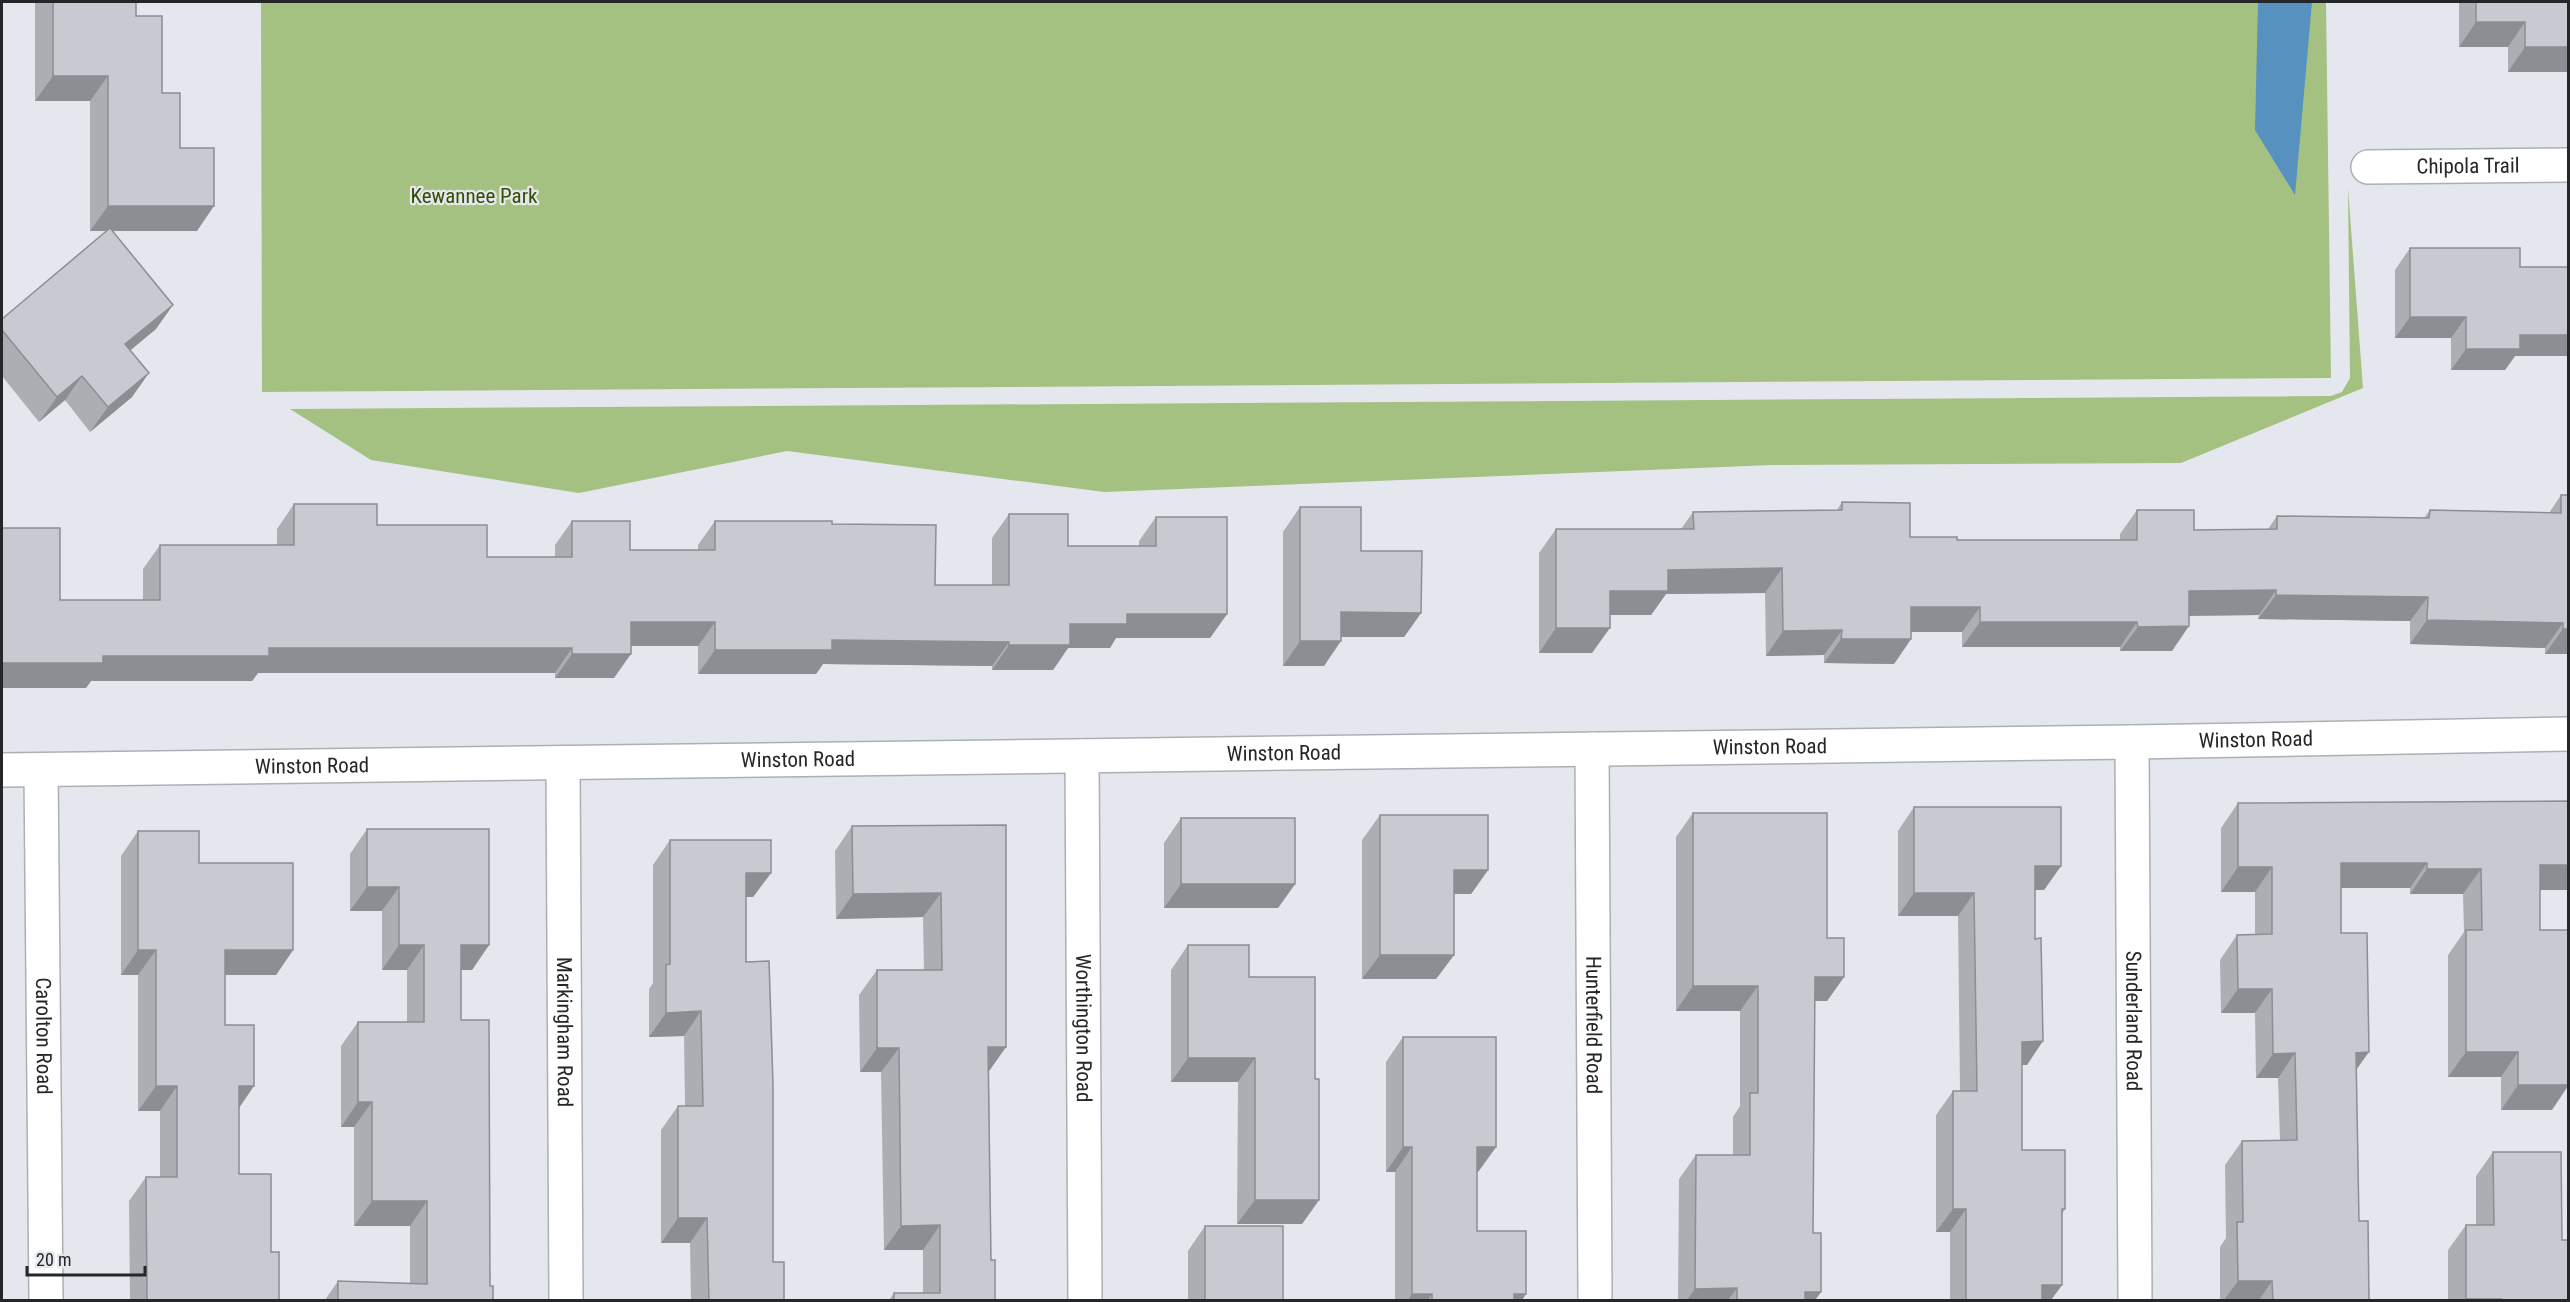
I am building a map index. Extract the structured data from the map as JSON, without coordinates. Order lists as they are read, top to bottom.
{
  "streets": {
    "street": [
      "Chipola Trail",
      "Winston Road",
      "Sunderland Road",
      "Hunterfield Road",
      "Worthington Road",
      "Markingham Road",
      "Carolton Road"
    ]
  },
  "crossings": [
    ["Winston Road", "Sunderland Road"],
    ["Winston Road", "Hunterfield Road"],
    ["Winston Road", "Worthington Road"],
    ["Winston Road", "Markingham Road"],
    ["Winston Road", "Carolton Road"]
  ],
  "parks": ["Kewannee Park"],
  "scale_bar": "20 m"
}
